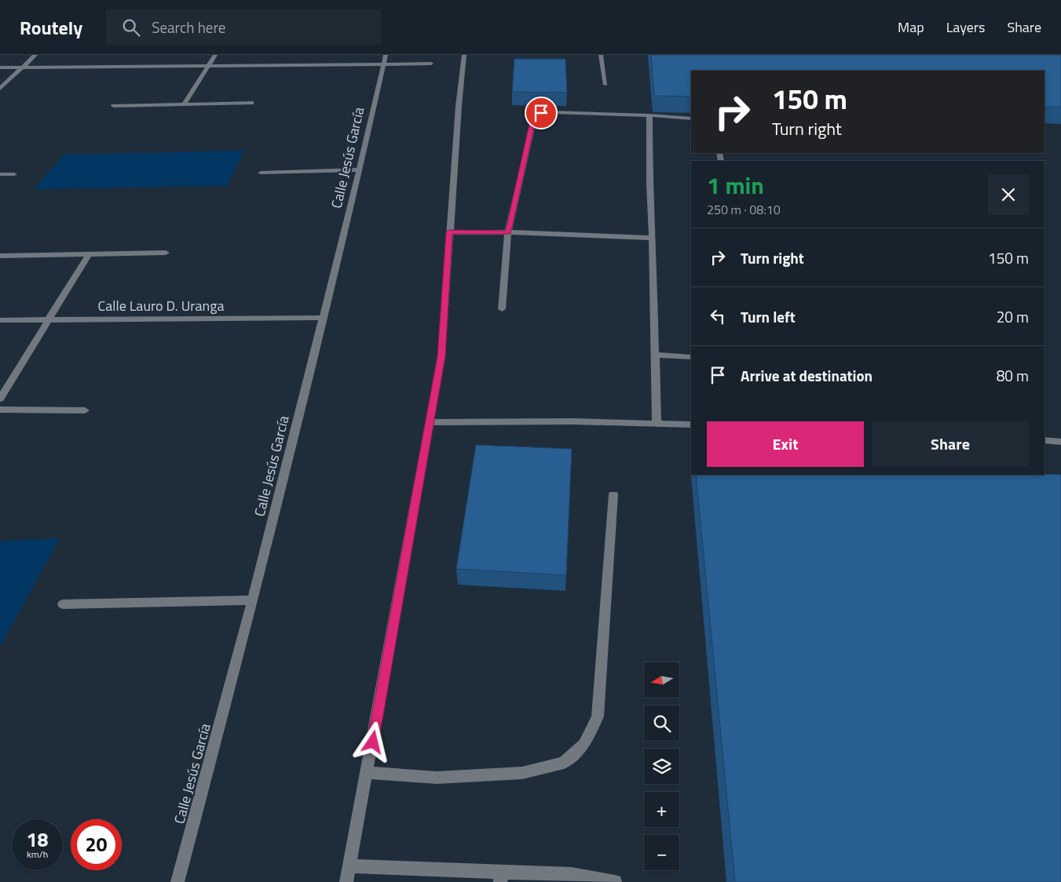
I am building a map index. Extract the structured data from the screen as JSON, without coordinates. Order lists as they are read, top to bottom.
{
  "streets": {
    "street": ["Calle Jesús García", "Calle Lauro D. Uranga"]
  },
  "crossings": [
    ["Calle Jesús García", "Calle Lauro D. Uranga"]
  ],
  "north": "left",
  "page": {
    "header": "Routely",
    "search": "Search here",
    "nav": ["Map", "Layers", "Share"],
    "turn": ["150 m", "Turn right"],
    "heading": ["1 min", "250 m · 08:10"],
    "list": [
      {
        "name": "Turn right",
        "value": "150 m"
      },
      {
        "name": "Turn left",
        "value": "20 m"
      },
      {
        "name": "Arrive at destination",
        "value": "80 m"
      }
    ],
    "buttons": ["Exit", "Share"],
    "map_buttons": ["+", "−"],
    "speed": "18 km/h",
    "limit": "20"
  }
}
